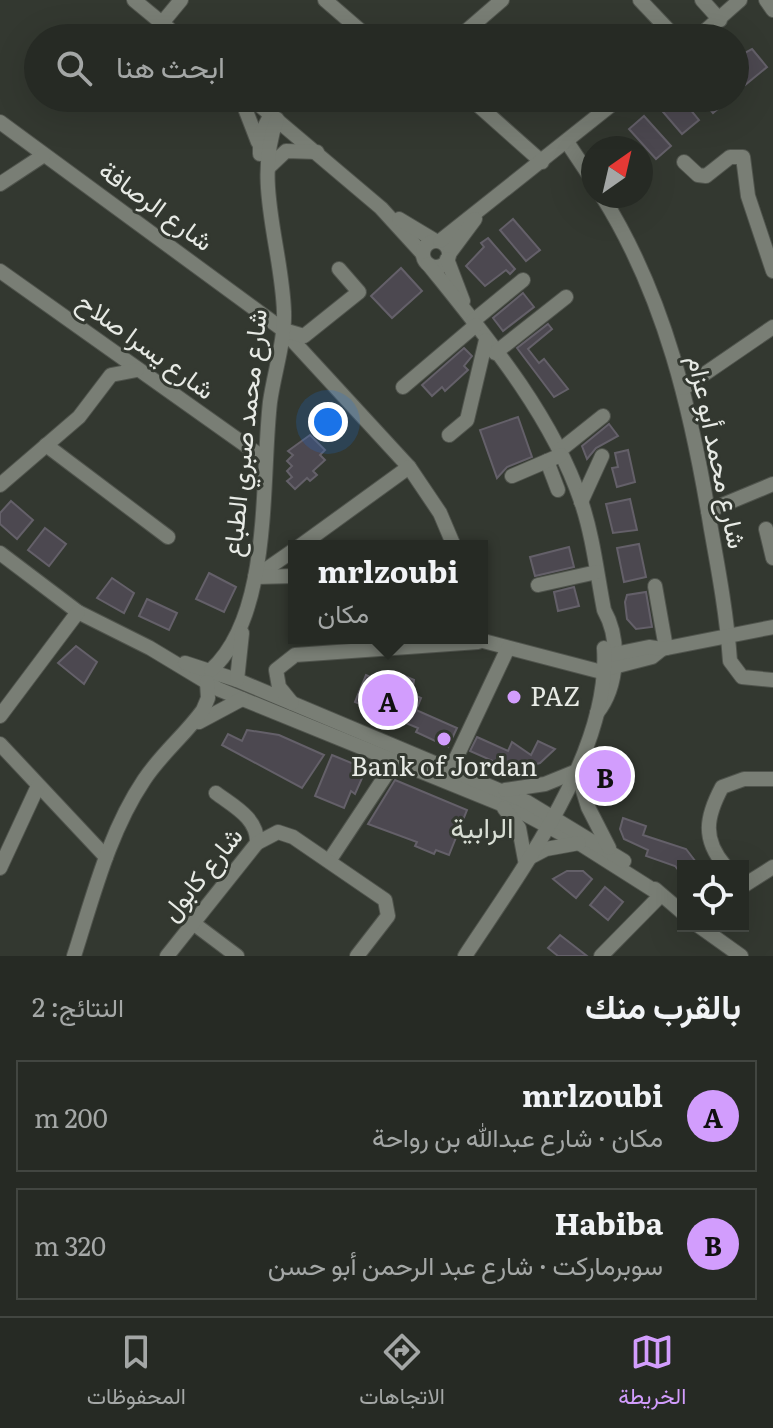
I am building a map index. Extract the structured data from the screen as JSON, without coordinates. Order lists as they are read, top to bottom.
{
  "streets": {
    "street": [
      "شارع الرصافة",
      "شارع يسرا صلاح",
      "شارع محمد صبري الطباع",
      "شارع محمد أبو عزام",
      "شارع كابول"
    ]
  },
  "crossings": [
    ["شارع الرصافة", "شارع محمد صبري الطباع"],
    ["شارع يسرا صلاح", "شارع محمد صبري الطباع"]
  ],
  "districts": ["الرابية"],
  "places": ["PAZ", "Bank of Jordan"],
  "north": "top right",
  "page": {
    "search": "ابحث هنا",
    "popup": ["mrlzoubi", "مكان"],
    "pins": ["A", "B"],
    "heading": ["بالقرب منك", "النتائج: 2"],
    "list": [
      {
        "mark": "A",
        "name": "mrlzoubi",
        "note": "مكان · شارع عبدالله بن رواحة",
        "value": "200 m"
      },
      {
        "mark": "B",
        "name": "Habiba",
        "note": "سوبرماركت · شارع عبد الرحمن أبو حسن",
        "value": "320 m"
      }
    ],
    "nav": ["الخريطة", "الاتجاهات", "المحفوظات"]
  }
}
